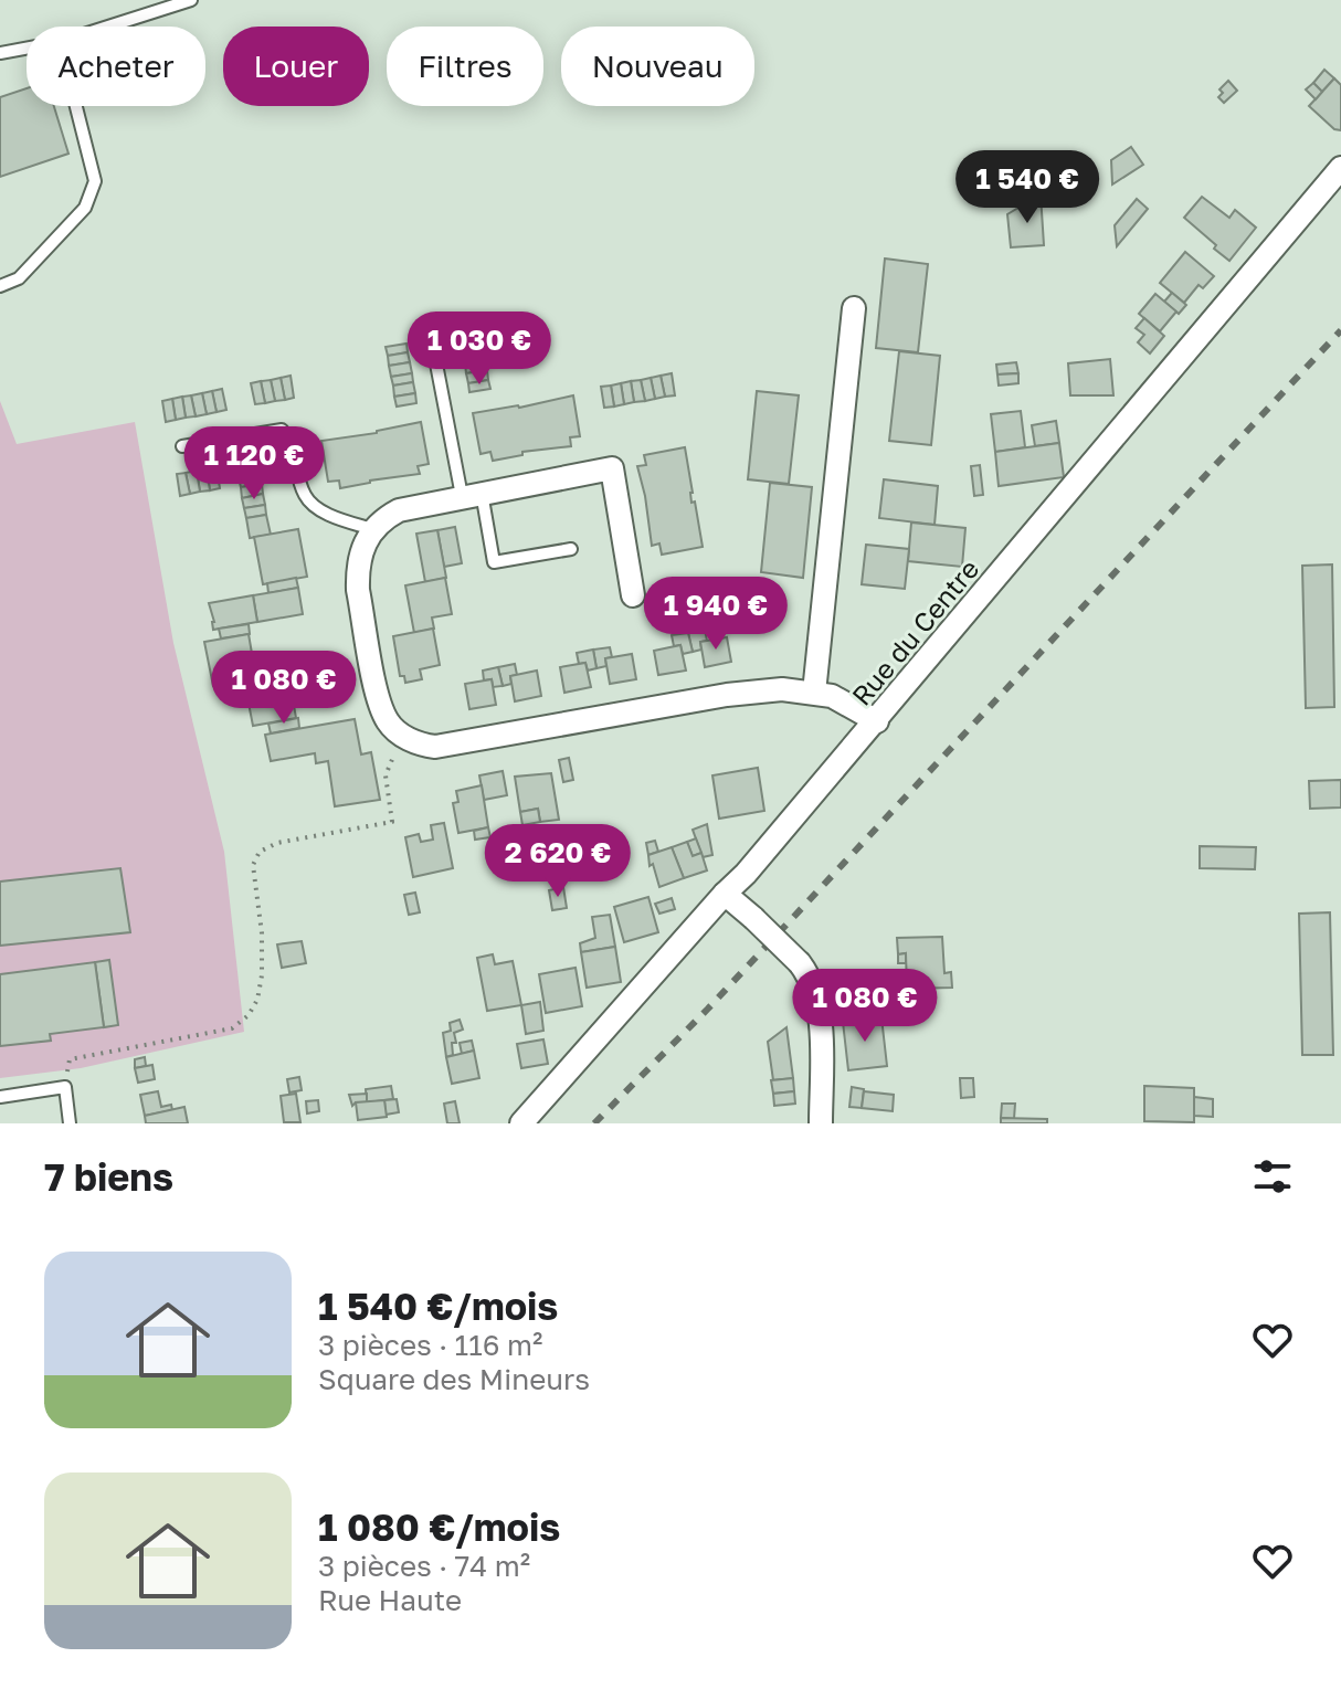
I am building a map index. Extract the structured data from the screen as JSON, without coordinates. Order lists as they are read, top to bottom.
{
  "streets": {
    "street": ["Rue du Centre"]
  },
  "page": {
    "chip": [
      "Acheter",
      "Louer",
      "Filtres",
      "Nouveau"
    ],
    "price": [
      "1 540 €",
      "1 030 €",
      "1 120 €",
      "1 940 €",
      "1 080 €",
      "2 620 €",
      "1 080 €"
    ],
    "heading": "7 biens",
    "list": [
      {
        "name": "1 540 €/mois",
        "note": "3 pièces · 116 m² · Square des Mineurs"
      },
      {
        "name": "1 080 €/mois",
        "note": "3 pièces · 74 m² · Rue Haute"
      }
    ]
  }
}
